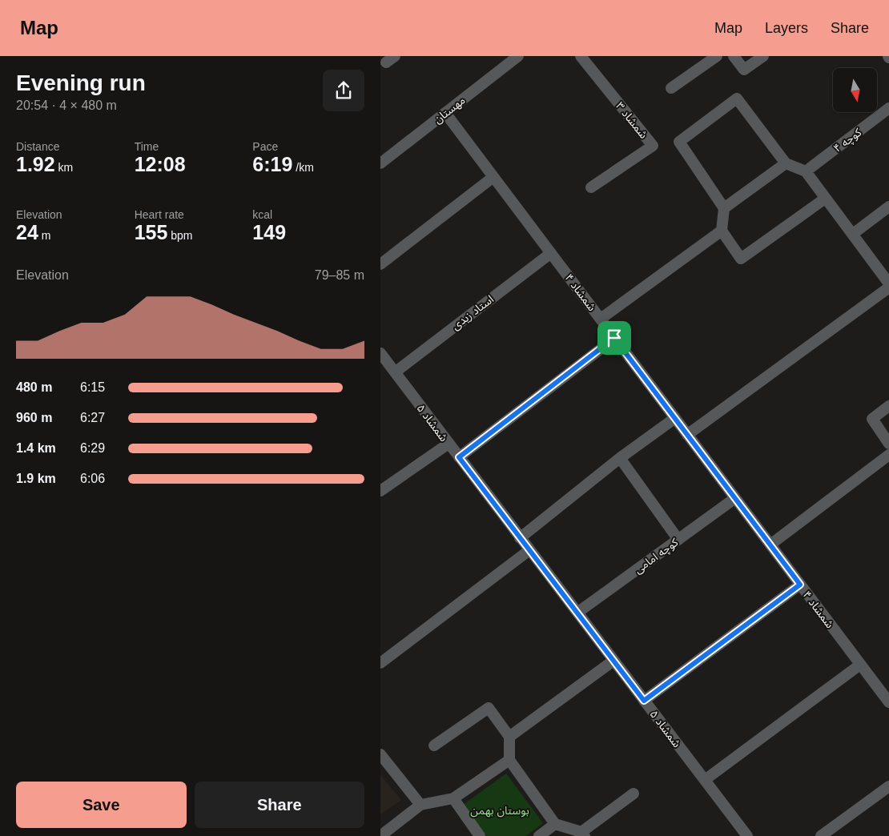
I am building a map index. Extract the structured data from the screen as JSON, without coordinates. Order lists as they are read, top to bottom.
{
  "streets": {
    "street": [
      "مهستان",
      "شمشاد ۳",
      "کوچه ۴",
      "شمشاد ۴",
      "استاد زیدی",
      "شمشاد ۵",
      "کوچه امامی"
    ]
  },
  "crossings": [
    ["مهستان", "شمشاد ۴"],
    ["شمشاد ۴", "استاد زیدی"],
    ["شمشاد ۴", "کوچه امامی"],
    ["استاد زیدی", "شمشاد ۵"],
    ["شمشاد ۵", "کوچه امامی"]
  ],
  "parks": ["بوستان بهمن"],
  "north": "bottom",
  "page": {
    "header": "Map",
    "nav": ["Map", "Layers", "Share"],
    "heading": ["Evening run", "20:54 · 4 × 480 m"],
    "stats": [
      ["Distance", "1.92 km"],
      ["Time", "12:08"],
      ["Pace", "6:19 /km"],
      ["Elevation", "24 m"],
      ["Heart rate", "155 bpm"],
      ["kcal", "149"]
    ],
    "chart": ["Elevation", "79–85 m"],
    "list": [
      {
        "name": "480 m",
        "note": "6:15"
      },
      {
        "name": "960 m",
        "note": "6:27"
      },
      {
        "name": "1.4 km",
        "note": "6:29"
      },
      {
        "name": "1.9 km",
        "note": "6:06"
      }
    ],
    "buttons": ["Save", "Share"]
  }
}
